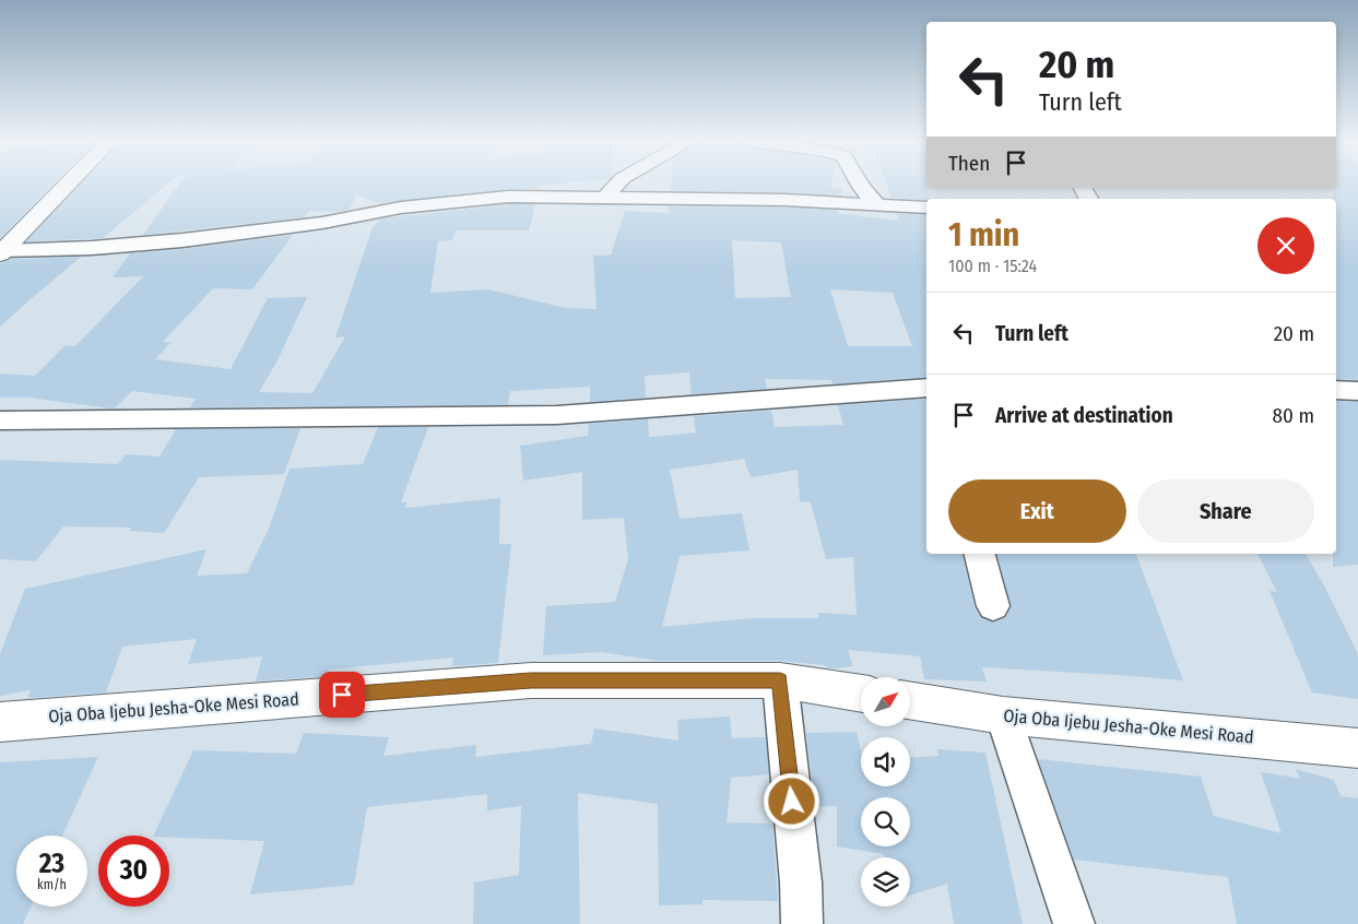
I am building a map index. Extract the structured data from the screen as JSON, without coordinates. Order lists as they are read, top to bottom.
{
  "streets": {
    "main road": ["Oja Oba Ijebu Jesha-Oke Mesi Road"]
  },
  "north": "top right",
  "page": {
    "turn": ["20 m", "Turn left"],
    "then": "Then",
    "heading": ["1 min", "100 m · 15:24"],
    "list": [
      {
        "name": "Turn left",
        "value": "20 m"
      },
      {
        "name": "Arrive at destination",
        "value": "80 m"
      }
    ],
    "buttons": ["Exit", "Share"],
    "speed": "23 km/h",
    "limit": "30"
  }
}
